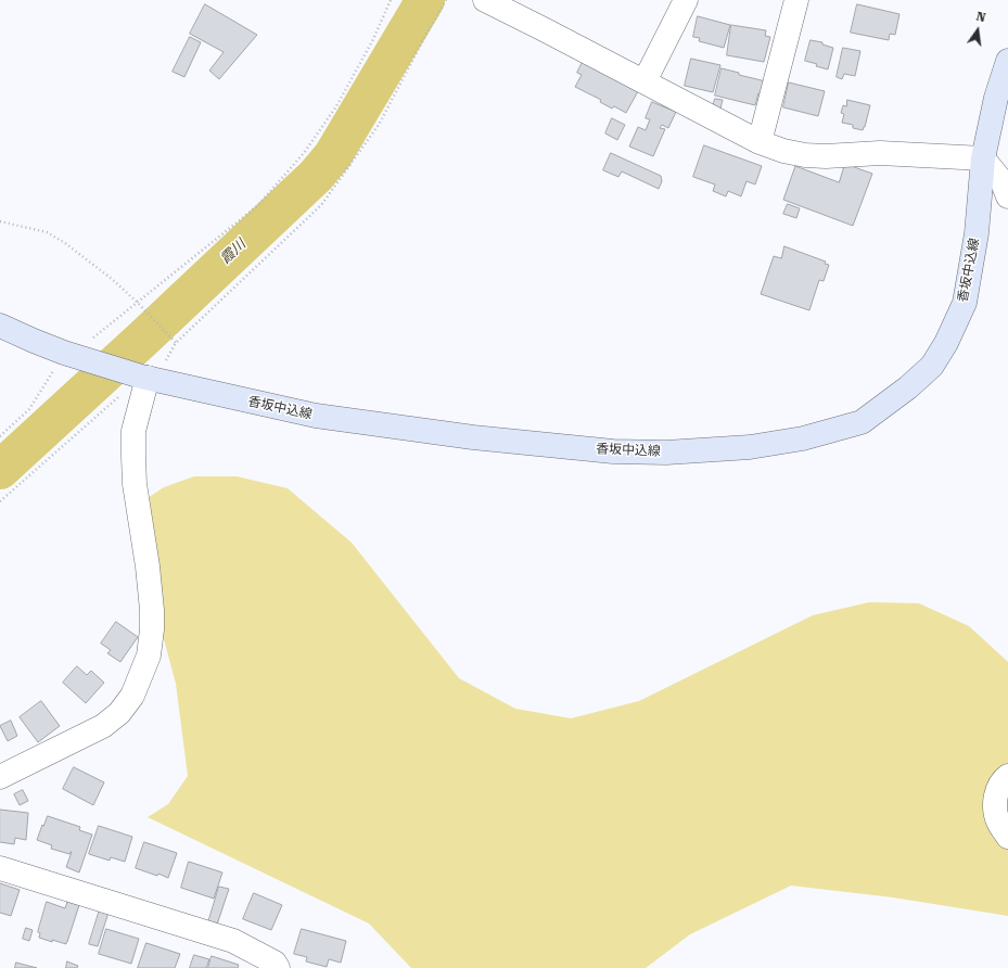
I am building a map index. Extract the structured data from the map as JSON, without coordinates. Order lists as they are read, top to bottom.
{
  "streets": {
    "main road": ["香坂中込線"]
  },
  "water": ["霞川"],
  "north": "top"
}
